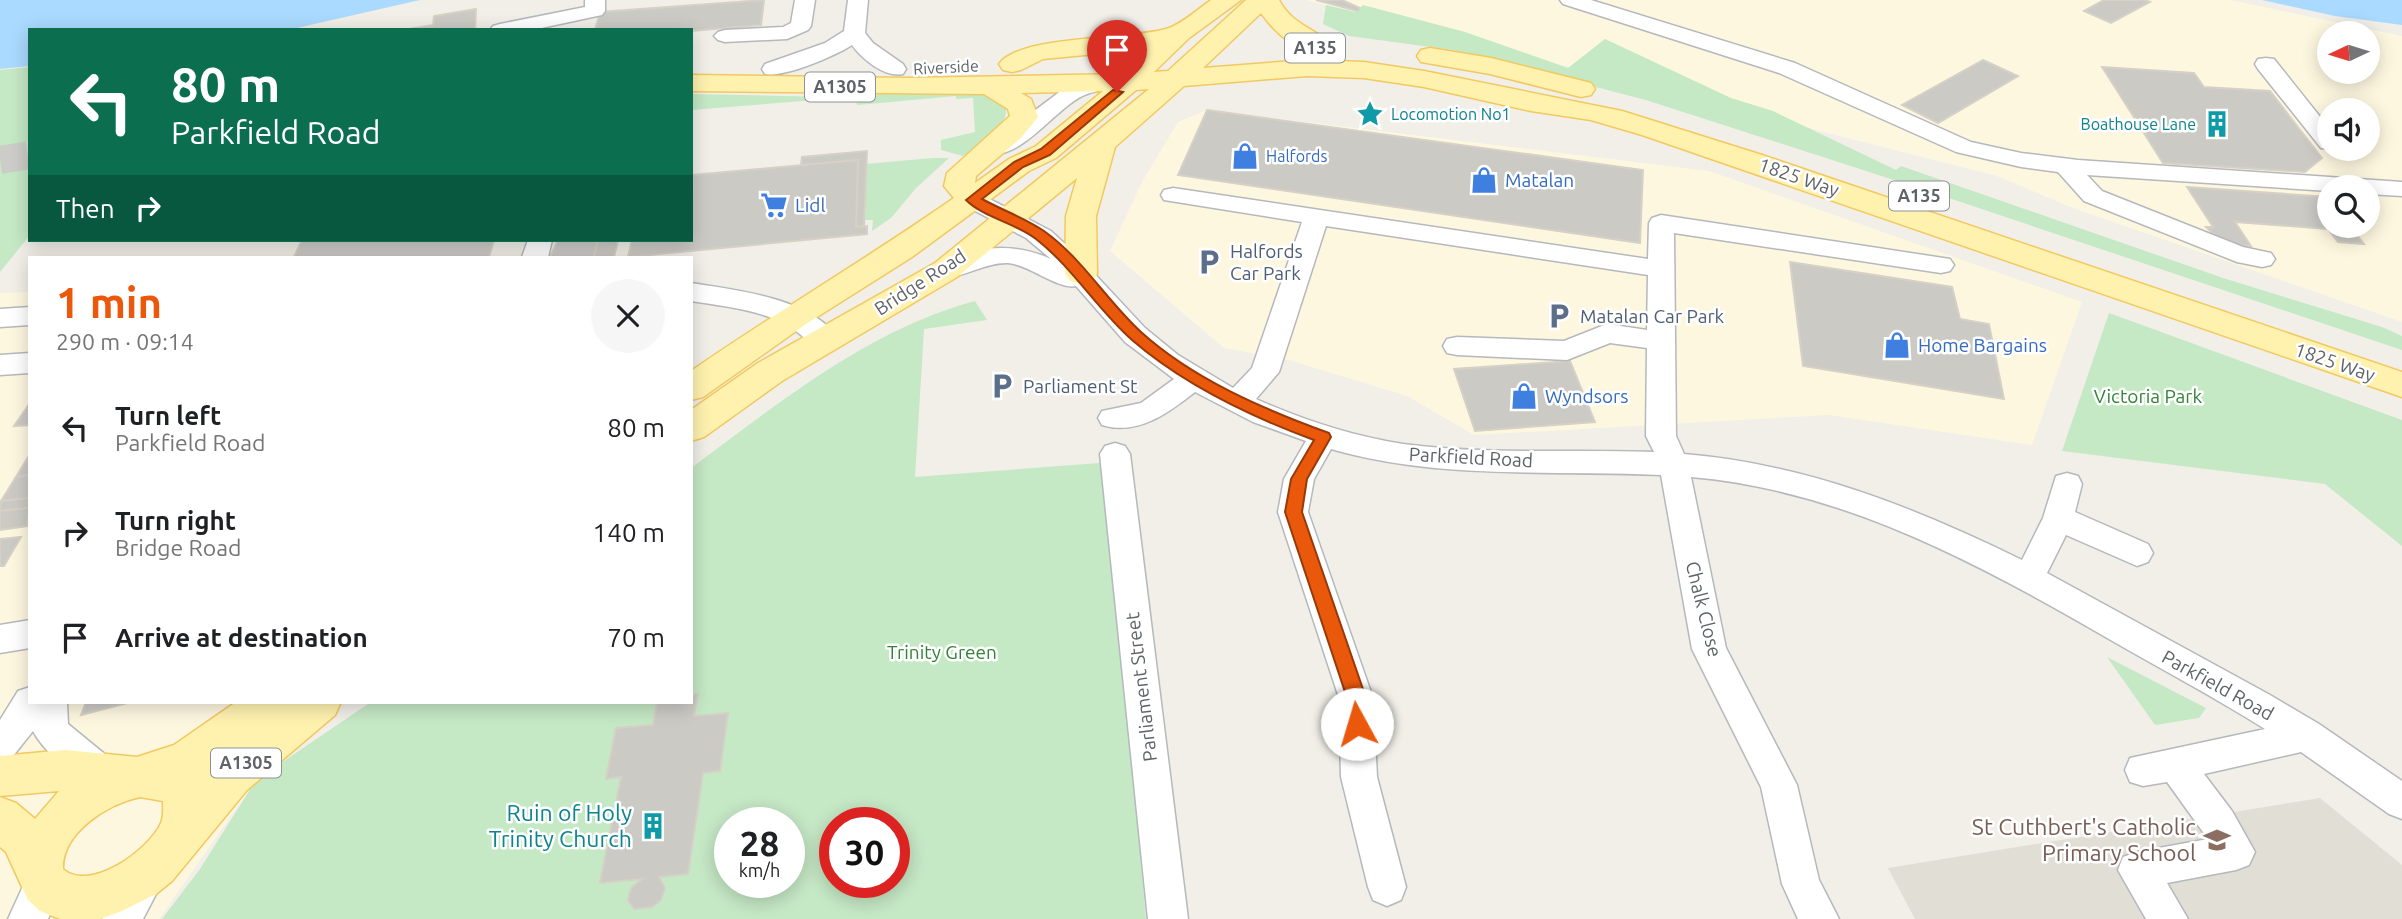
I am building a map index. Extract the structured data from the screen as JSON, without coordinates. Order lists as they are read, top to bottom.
{
  "streets": {
    "main road": [
      "A135",
      "Riverside",
      "A1305",
      "1825 Way",
      "Bridge Road"
    ],
    "street": ["Parkfield Road", "Chalk Close", "Parliament Street"]
  },
  "crossings": [
    ["A135", "1825 Way"],
    ["A135", "Bridge Road"],
    ["Riverside", "1825 Way"],
    ["Riverside", "Bridge Road"],
    ["1825 Way", "Bridge Road"],
    ["Bridge Road", "Parkfield Road"],
    ["Parkfield Road", "Chalk Close"]
  ],
  "parks": ["Victoria Park", "Trinity Green"],
  "places": {
    "place": ["Locomotion No1"],
    "building": ["Boathouse Lane", "Ruin of Holy Trinity Church"],
    "shop": [
      "Halfords",
      "Matalan",
      "Home Bargains",
      "Wyndsors"
    ],
    "supermarket": ["Lidl"],
    "parking": ["Halfords Car Park", "Matalan Car Park", "Parliament St"],
    "school or university": ["St Cuthbert's Catholic Primary School"]
  },
  "north": "left",
  "page": {
    "turn": ["80 m", "Parkfield Road"],
    "then": "Then",
    "heading": ["1 min", "290 m · 09:14"],
    "list": [
      {
        "name": "Turn left",
        "note": "Parkfield Road",
        "value": "80 m"
      },
      {
        "name": "Turn right",
        "note": "Bridge Road",
        "value": "140 m"
      },
      {
        "name": "Arrive at destination",
        "value": "70 m"
      }
    ],
    "speed": "28 km/h",
    "limit": "30"
  }
}
